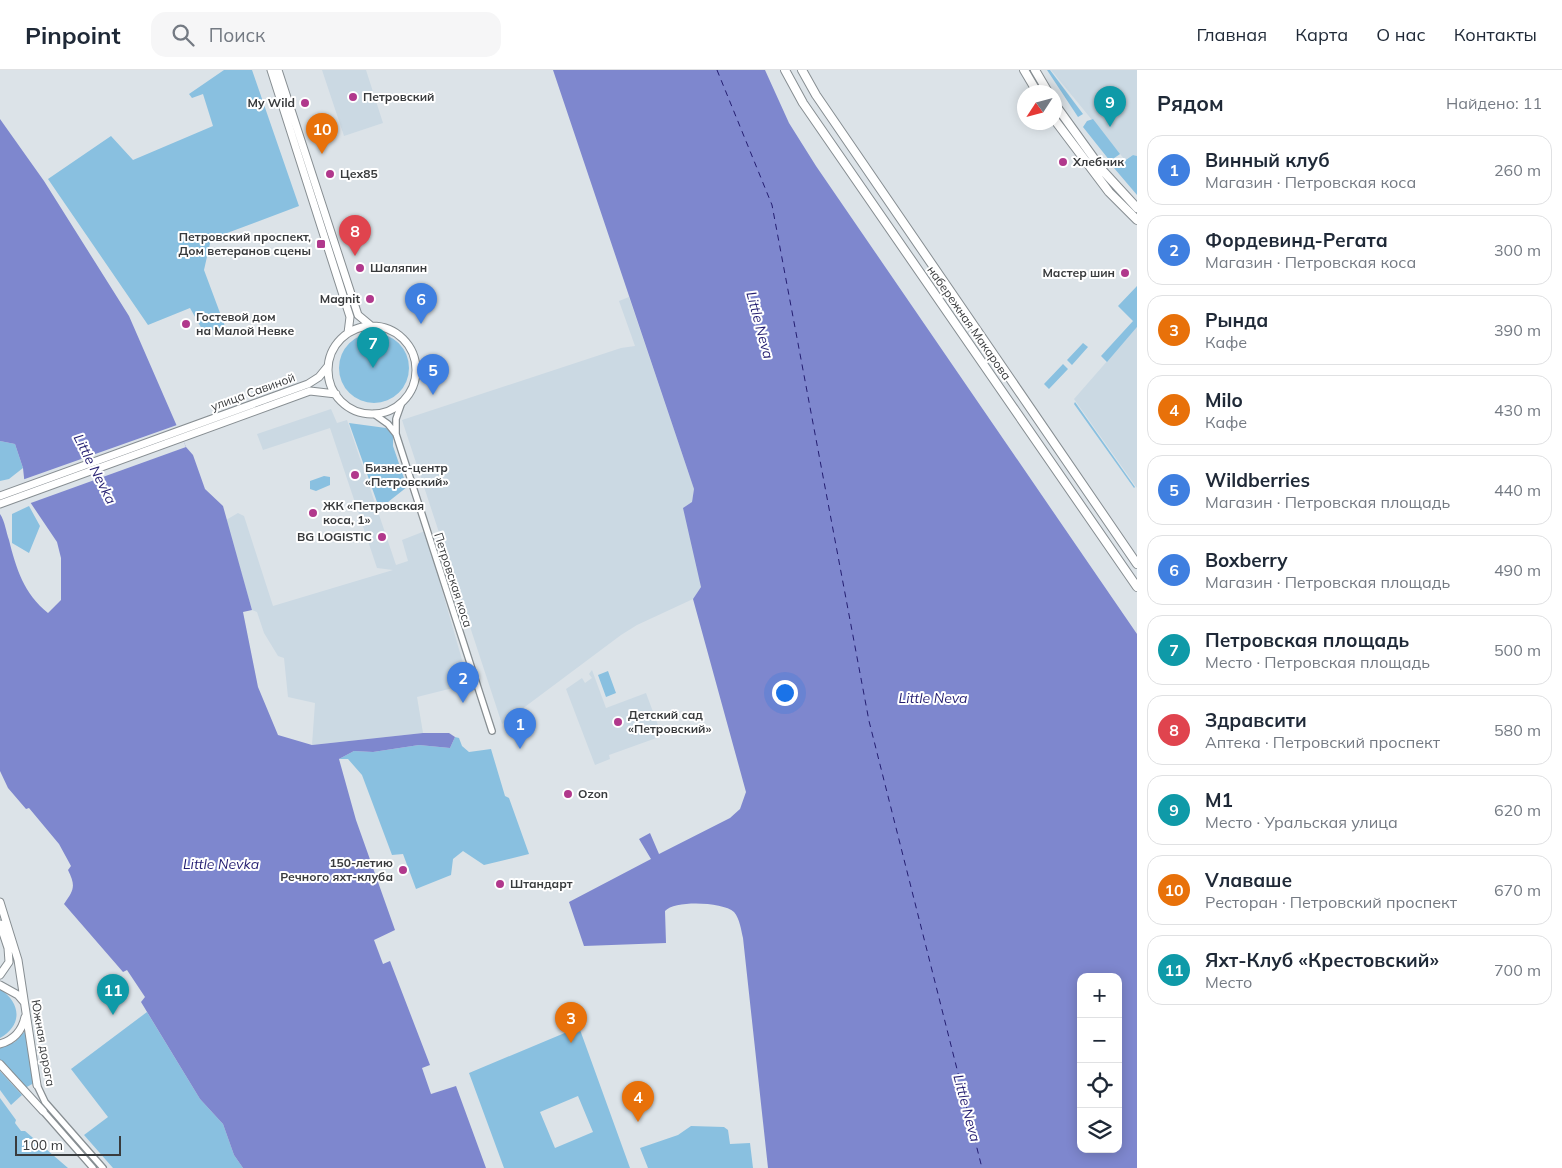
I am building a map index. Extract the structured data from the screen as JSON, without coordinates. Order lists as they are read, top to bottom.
{
  "streets": {
    "main road": ["набережная Макарова"],
    "street": ["улица Савиной", "Петровская коса", "Южная дорога"]
  },
  "crossings": [
    ["улица Савиной", "Петровская коса"]
  ],
  "water": ["Little Neva", "Little Nevka"],
  "places": {
    "other": [
      "Петровский",
      "My Wild",
      "Хлебник",
      "Цех85",
      "Шаляпин",
      "Мастер шин",
      "Magnit",
      "Гостевой дом на Малой Невке",
      "Бизнес-центр «Петровский»",
      "ЖК «Петровская коса, 1»",
      "BG LOGISTIC",
      "Детский сад «Петровский»",
      "Ozon",
      "150-летию Речного яхт-клуба",
      "Штандарт"
    ],
    "transit": ["Петровский проспект, Дом ветеранов сцены"]
  },
  "scale_bar": "100 m",
  "north": "bottom left",
  "page": {
    "header": "Pinpoint",
    "search": "Поиск",
    "nav": [
      "Главная",
      "Карта",
      "О нас",
      "Контакты"
    ],
    "heading": ["Рядом", "Найдено: 11"],
    "pins": [
      "9",
      "10",
      "8",
      "6",
      "7",
      "5",
      "2",
      "1",
      "11",
      "3",
      "4"
    ],
    "list": [
      {
        "mark": "1",
        "name": "Винный клуб",
        "note": "Магазин · Петровская коса",
        "value": "260 m"
      },
      {
        "mark": "2",
        "name": "Фордевинд-Регата",
        "note": "Магазин · Петровская коса",
        "value": "300 m"
      },
      {
        "mark": "3",
        "name": "Рында",
        "note": "Кафе",
        "value": "390 m"
      },
      {
        "mark": "4",
        "name": "Milo",
        "note": "Кафе",
        "value": "430 m"
      },
      {
        "mark": "5",
        "name": "Wildberries",
        "note": "Магазин · Петровская площадь",
        "value": "440 m"
      },
      {
        "mark": "6",
        "name": "Boxberry",
        "note": "Магазин · Петровская площадь",
        "value": "490 m"
      },
      {
        "mark": "7",
        "name": "Петровская площадь",
        "note": "Место · Петровская площадь",
        "value": "500 m"
      },
      {
        "mark": "8",
        "name": "Здравсити",
        "note": "Аптека · Петровский проспект",
        "value": "580 m"
      },
      {
        "mark": "9",
        "name": "М1",
        "note": "Место · Уральская улица",
        "value": "620 m"
      },
      {
        "mark": "10",
        "name": "Vлаваше",
        "note": "Ресторан · Петровский проспект",
        "value": "670 m"
      },
      {
        "mark": "11",
        "name": "Яхт-Клуб «Крестовский»",
        "note": "Место",
        "value": "700 m"
      }
    ],
    "map_buttons": ["+", "−"],
    "scale": "100 m"
  }
}
